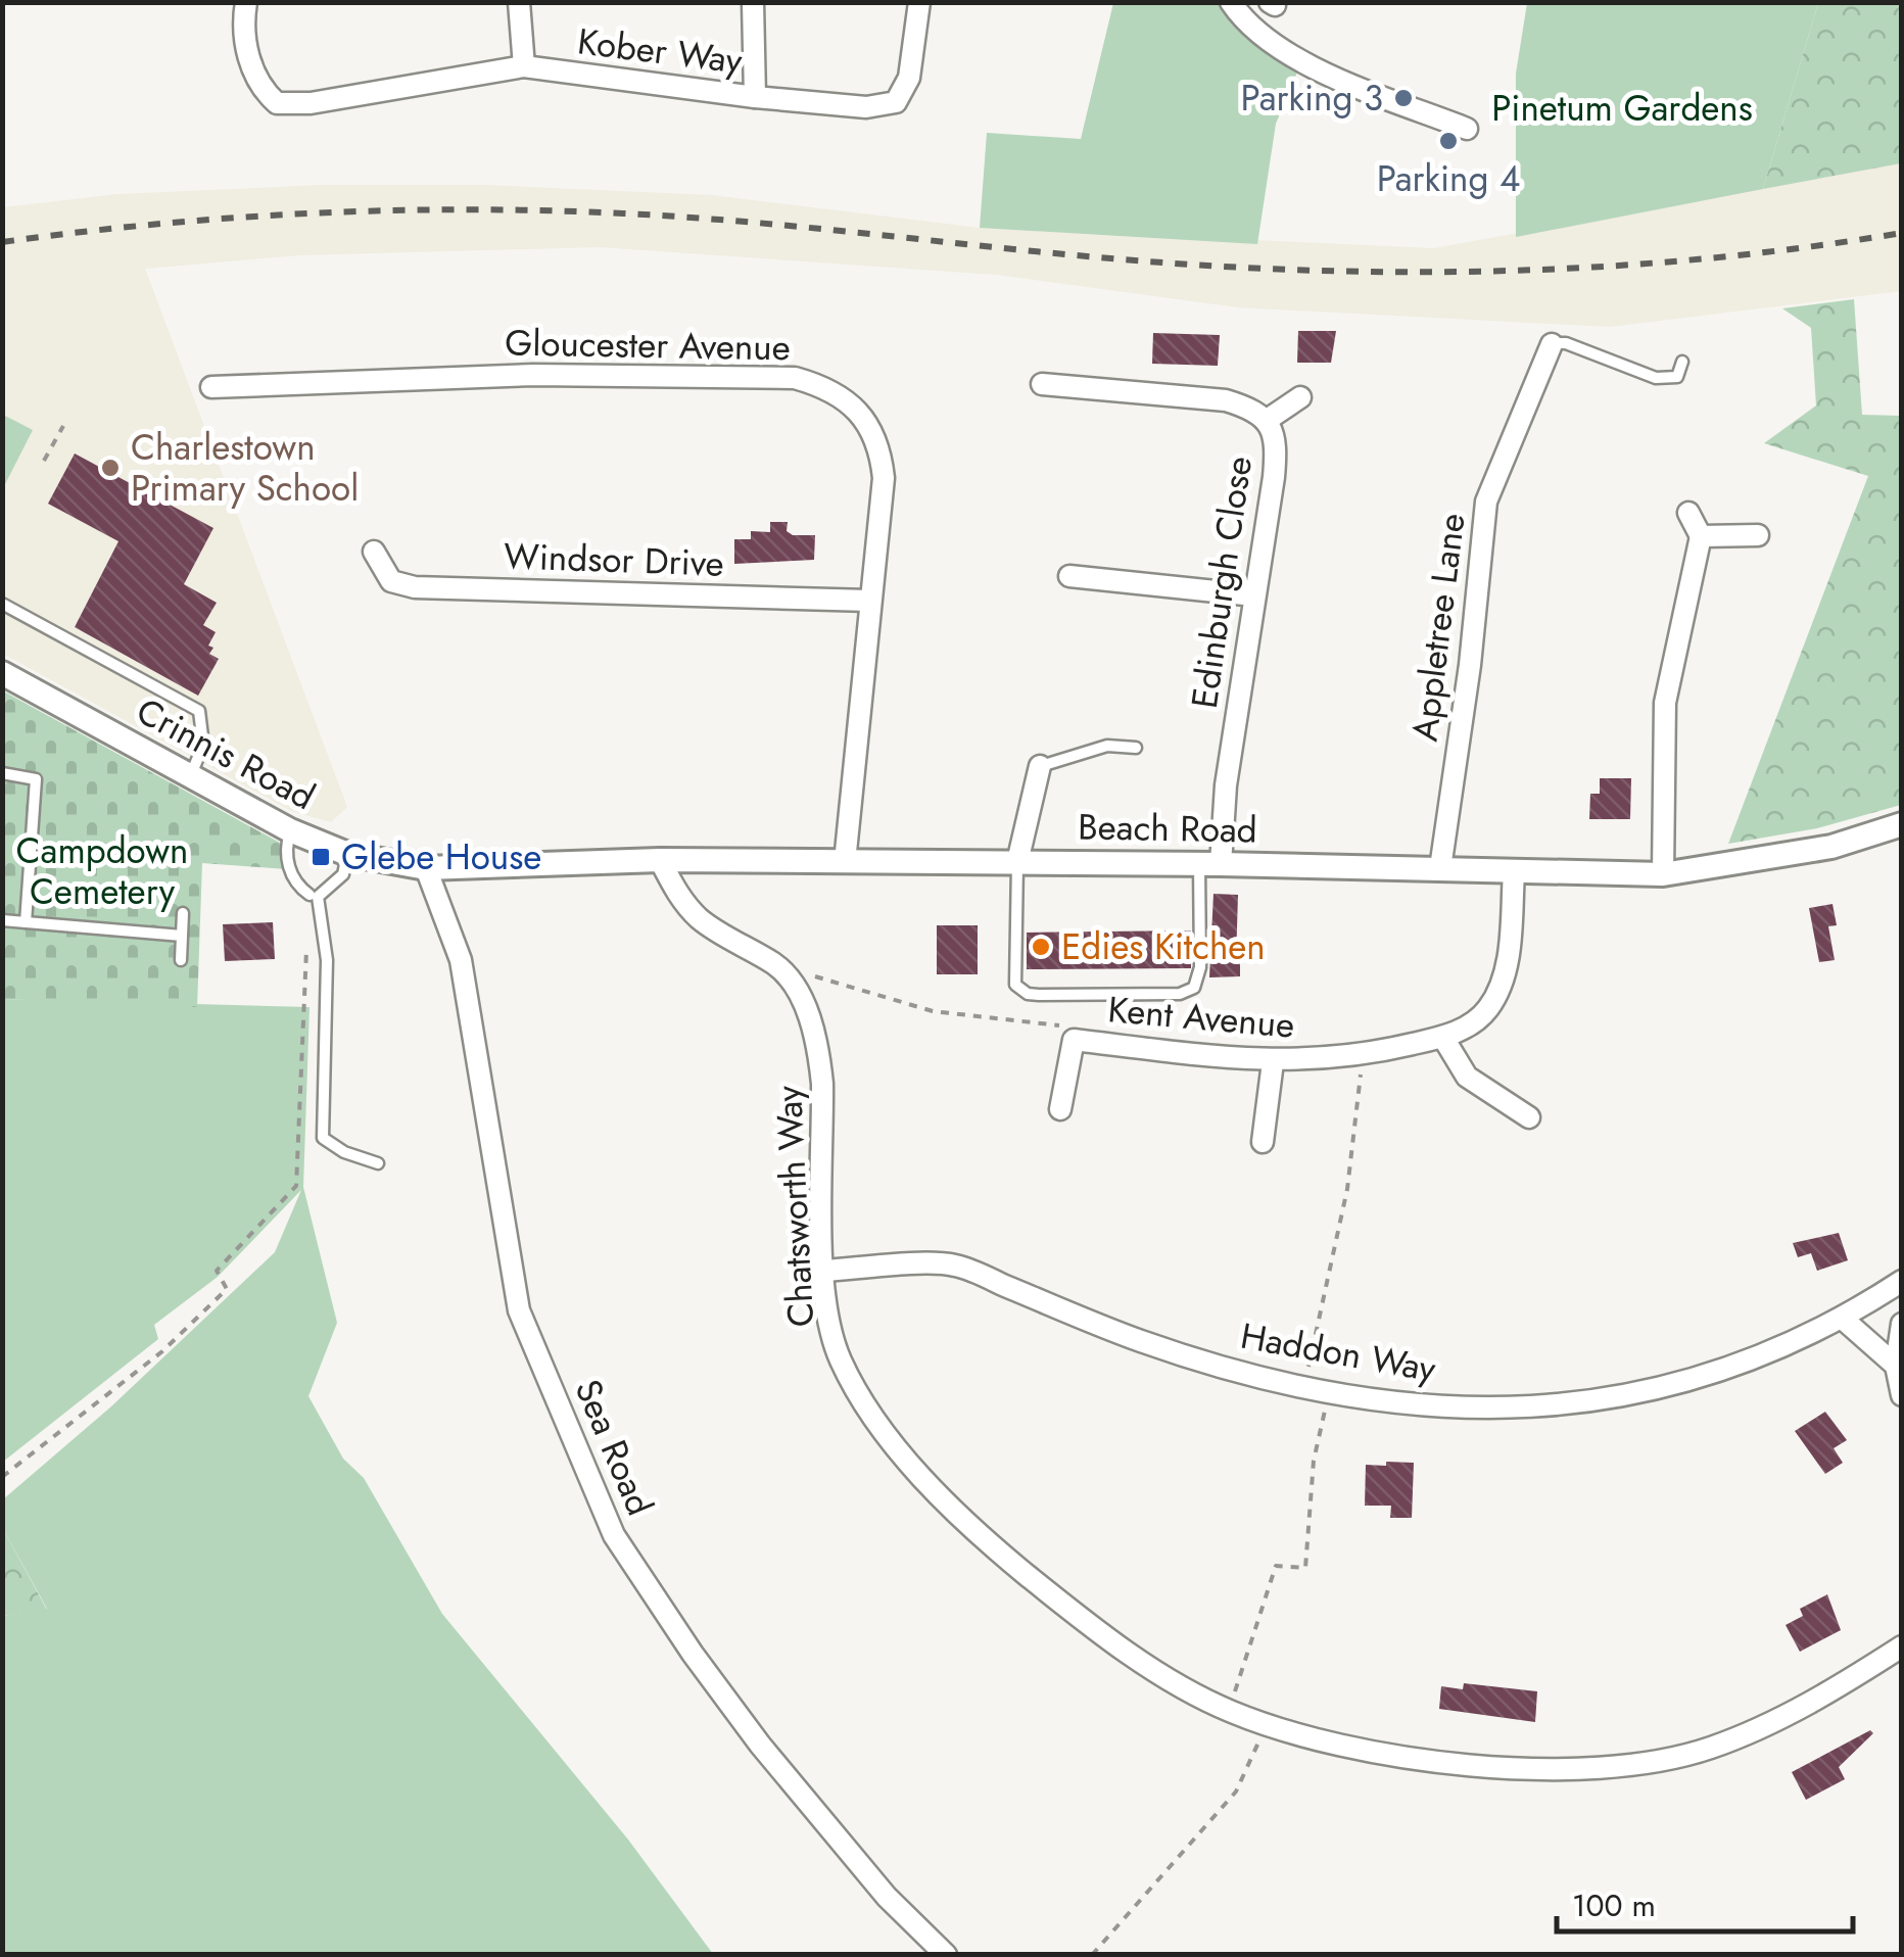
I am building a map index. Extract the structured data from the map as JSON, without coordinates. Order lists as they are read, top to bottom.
{
  "streets": {
    "street": [
      "Kober Way",
      "Gloucester Avenue",
      "Windsor Drive",
      "Edinburgh Close",
      "Appletree Lane",
      "Crinnis Road",
      "Beach Road",
      "Kent Avenue",
      "Chatsworth Way",
      "Haddon Way",
      "Sea Road"
    ]
  },
  "crossings": [
    ["Gloucester Avenue", "Windsor Drive"],
    ["Gloucester Avenue", "Beach Road"],
    ["Edinburgh Close", "Beach Road"],
    ["Appletree Lane", "Beach Road"],
    ["Crinnis Road", "Beach Road"],
    ["Crinnis Road", "Sea Road"],
    ["Beach Road", "Kent Avenue"],
    ["Beach Road", "Chatsworth Way"],
    ["Beach Road", "Sea Road"],
    ["Chatsworth Way", "Haddon Way"]
  ],
  "parks": ["Pinetum Gardens", "Campdown Cemetery"],
  "places": {
    "other": [
      "Parking 3",
      "Parking 4",
      "Charlestown Primary School",
      "Edies Kitchen"
    ],
    "transit": ["Glebe House"]
  },
  "scale_bar": "100 m"
}
